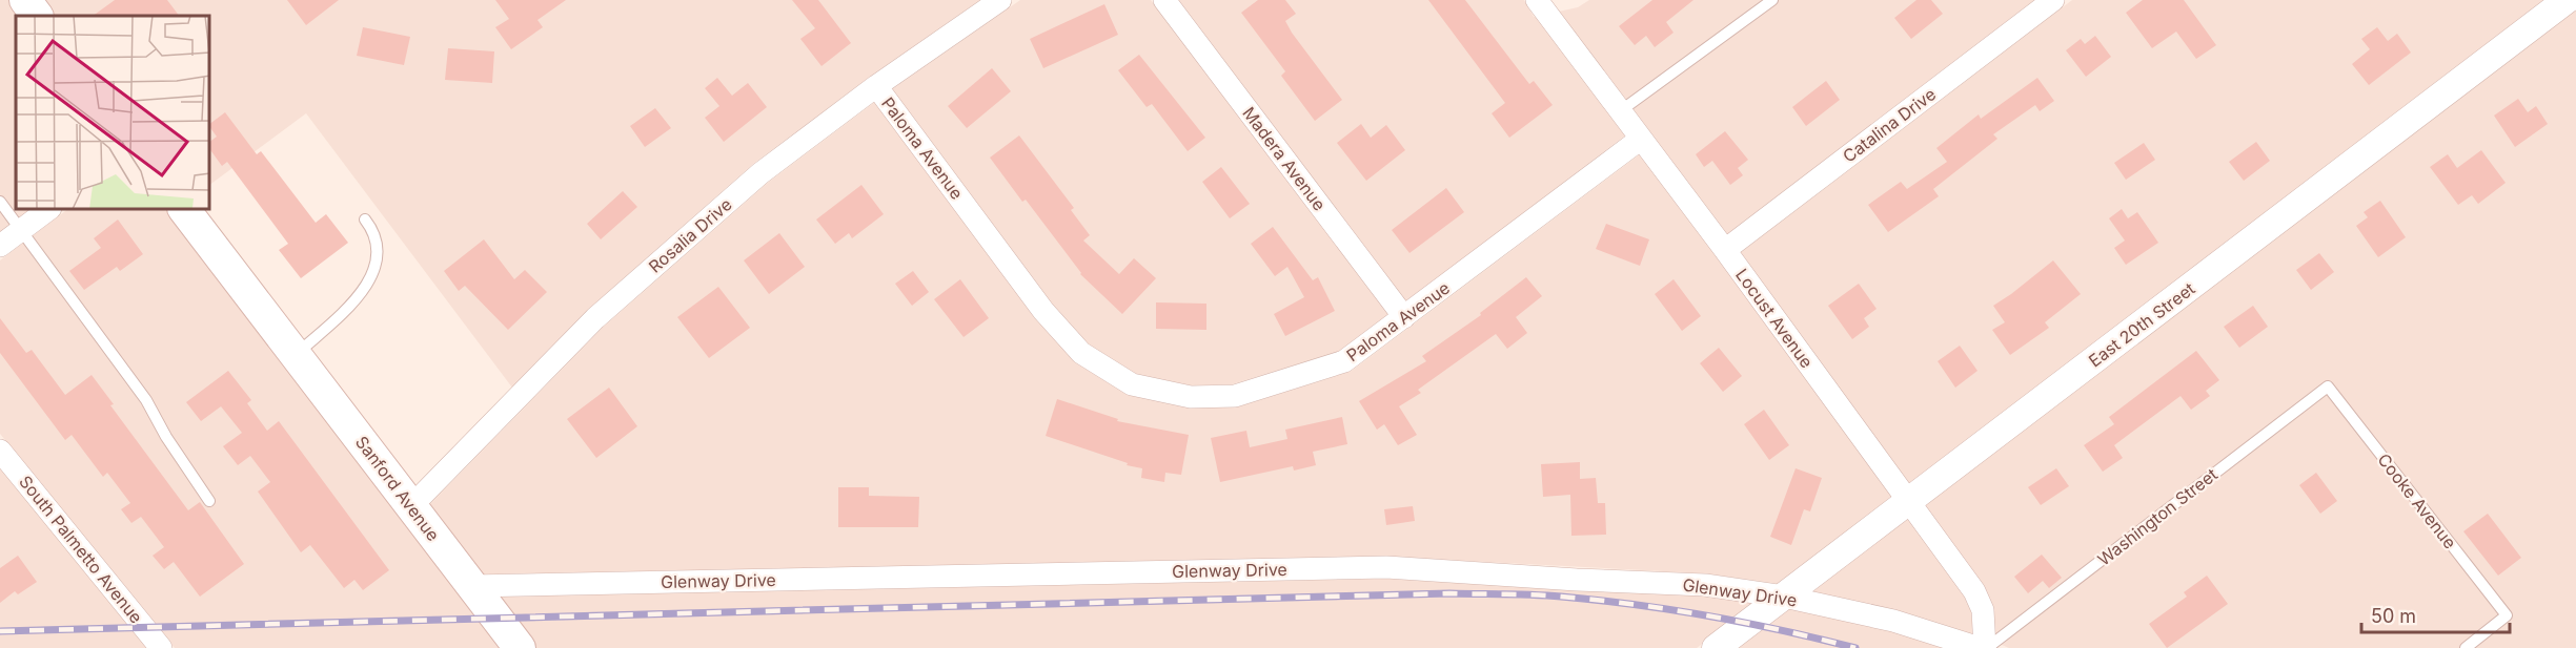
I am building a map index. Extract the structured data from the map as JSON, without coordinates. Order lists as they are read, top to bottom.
{
  "streets": {
    "main road": ["Sanford Avenue"],
    "street": [
      "Catalina Drive",
      "Paloma Avenue",
      "Madera Avenue",
      "Rosalia Drive",
      "Locust Avenue",
      "East 20th Street",
      "South Palmetto Avenue",
      "Glenway Drive"
    ],
    "lane": ["Cooke Avenue", "Washington Street"]
  },
  "crossings": [
    ["Catalina Drive", "Locust Avenue"],
    ["Paloma Avenue", "Madera Avenue"],
    ["Paloma Avenue", "Rosalia Drive"],
    ["Paloma Avenue", "Locust Avenue"],
    ["Rosalia Drive", "Sanford Avenue"],
    ["Locust Avenue", "East 20th Street"],
    ["Locust Avenue", "Washington Street"],
    ["Locust Avenue", "Glenway Drive"],
    ["East 20th Street", "Glenway Drive"],
    ["Sanford Avenue", "Glenway Drive"],
    ["Cooke Avenue", "Washington Street"],
    ["Washington Street", "Glenway Drive"]
  ],
  "scale_bar": "50 m"
}
